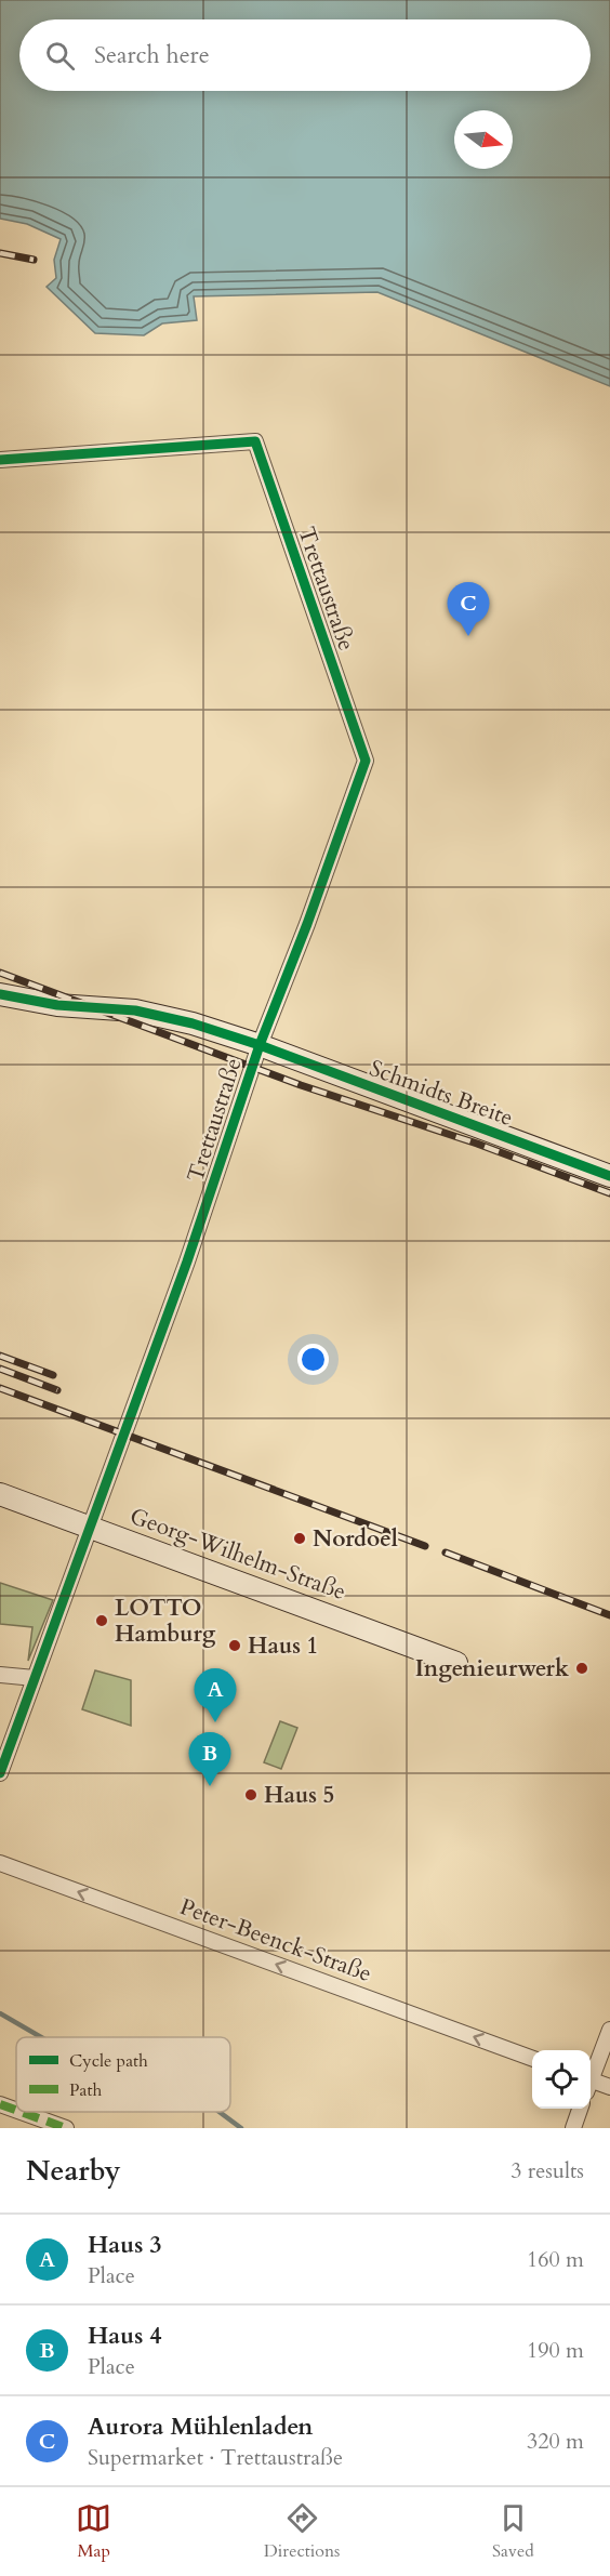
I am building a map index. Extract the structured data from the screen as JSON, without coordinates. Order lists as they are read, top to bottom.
{
  "streets": {
    "main road": ["Schmidts Breite", "Georg-Wilhelm-Straße"],
    "street": ["Trettaustraße", "Peter-Beenck-Straße"]
  },
  "crossings": [
    ["Trettaustraße", "Schmidts Breite"],
    ["Trettaustraße", "Georg-Wilhelm-Straße"]
  ],
  "one_way": ["Peter-Beenck-Straße"],
  "places": [
    "Nordoel",
    "LOTTO Hamburg",
    "Haus 1",
    "Ingenieurwerk",
    "Haus 5"
  ],
  "legend": ["Cycle path", "Path"],
  "north": "right",
  "page": {
    "search": "Search here",
    "pins": ["C", "A", "B"],
    "heading": ["Nearby", "3 results"],
    "list": [
      {
        "mark": "A",
        "name": "Haus 3",
        "note": "Place",
        "value": "160 m"
      },
      {
        "mark": "B",
        "name": "Haus 4",
        "note": "Place",
        "value": "190 m"
      },
      {
        "mark": "C",
        "name": "Aurora Mühlenladen",
        "note": "Supermarket · Trettaustraße",
        "value": "320 m"
      }
    ],
    "nav": ["Map", "Directions", "Saved"]
  }
}
